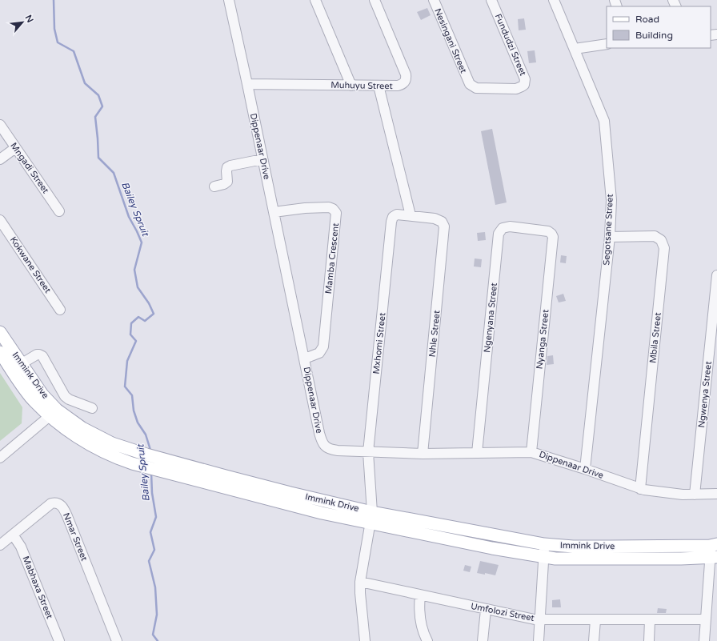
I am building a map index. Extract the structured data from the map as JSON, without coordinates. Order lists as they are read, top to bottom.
{
  "streets": {
    "main road": ["Immink Drive"],
    "street": [
      "Nesingani Street",
      "Fundudzi Street",
      "Muhuyu Street",
      "Dippenaar Drive",
      "Mngadi Street",
      "Segotsane Street",
      "Mamba Crescent",
      "Kokwane Street",
      "Ngenyana Street",
      "Nhle Street",
      "Mbila Street",
      "Nyanga Street",
      "Mxhomi Street",
      "Ngwenya Street",
      "Nmar Street",
      "Mabhaxa Street",
      "Umfolozi Street"
    ]
  },
  "crossings": [
    ["Nesingani Street", "Fundudzi Street"],
    ["Muhuyu Street", "Dippenaar Drive"],
    ["Dippenaar Drive", "Segotsane Street"],
    ["Dippenaar Drive", "Mamba Crescent"],
    ["Dippenaar Drive", "Ngenyana Street"],
    ["Dippenaar Drive", "Nhle Street"],
    ["Dippenaar Drive", "Mbila Street"],
    ["Dippenaar Drive", "Nyanga Street"],
    ["Dippenaar Drive", "Mxhomi Street"],
    ["Dippenaar Drive", "Ngwenya Street"],
    ["Segotsane Street", "Mbila Street"],
    ["Ngenyana Street", "Nyanga Street"],
    ["Nhle Street", "Mxhomi Street"],
    ["Mxhomi Street", "Immink Drive"],
    ["Mxhomi Street", "Umfolozi Street"],
    ["Nmar Street", "Mabhaxa Street"]
  ],
  "water": ["Bailey Spruit"],
  "legend": ["Road", "Building"],
  "north": "top right"
}
